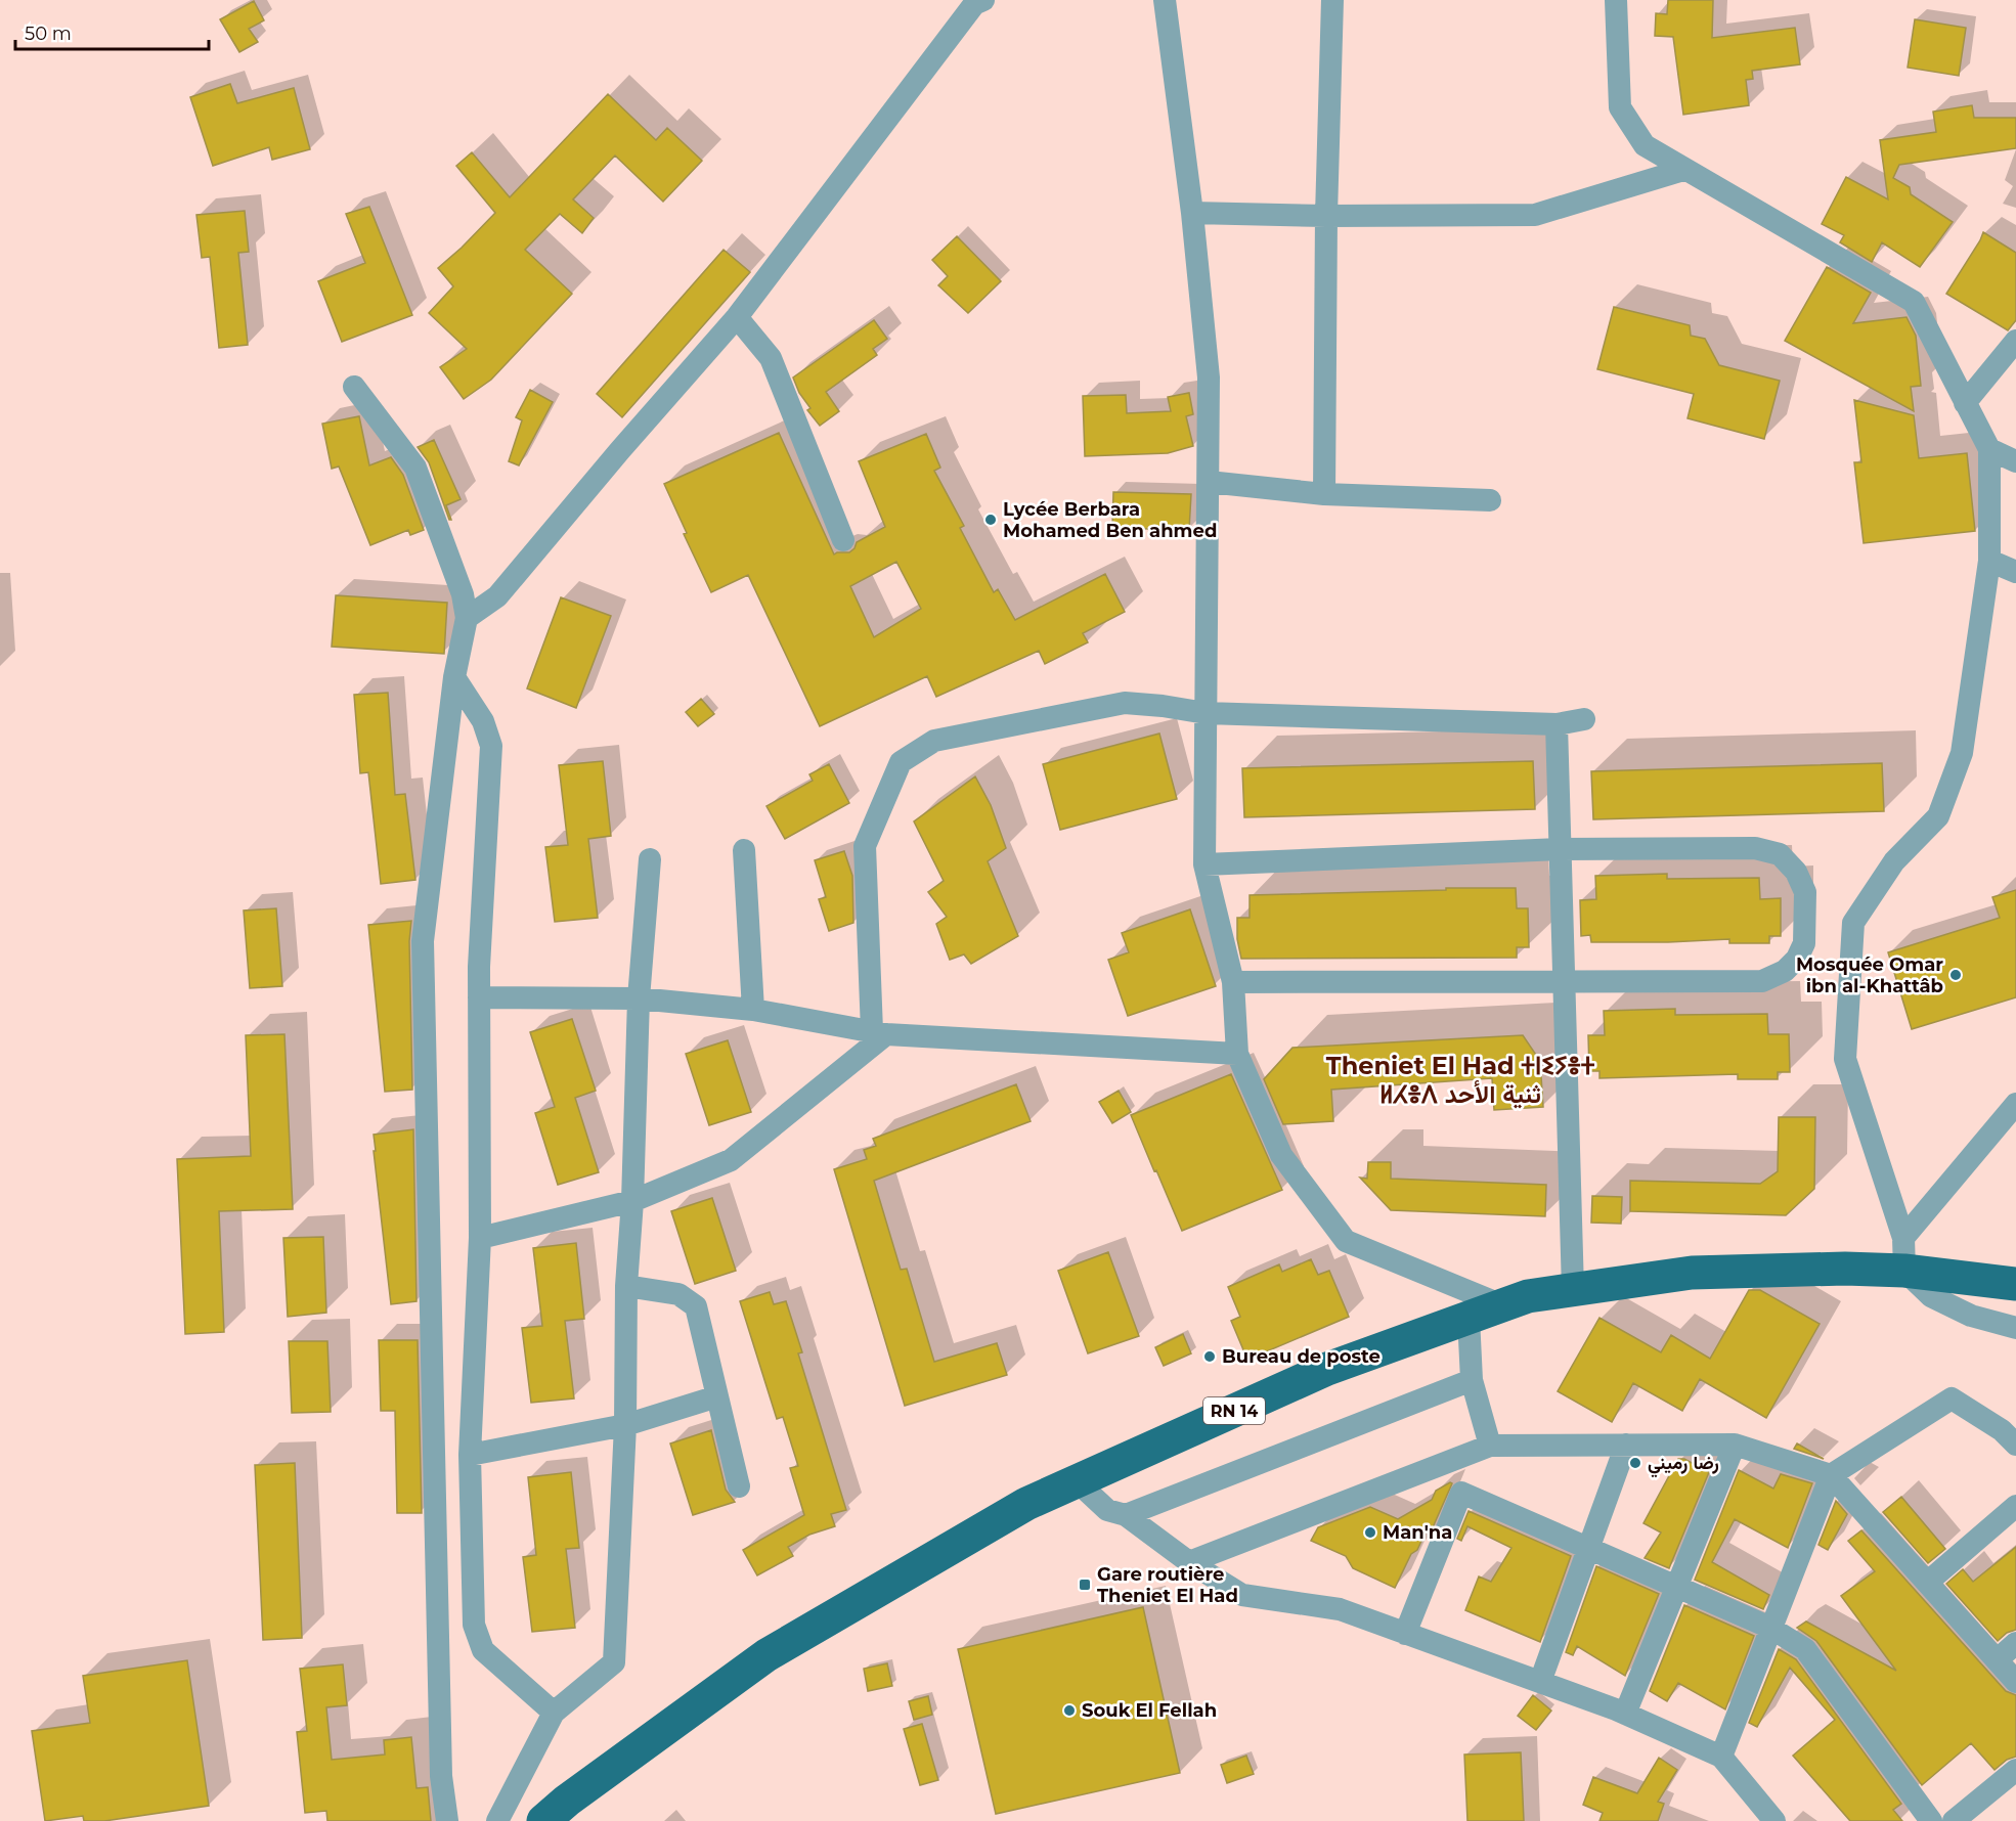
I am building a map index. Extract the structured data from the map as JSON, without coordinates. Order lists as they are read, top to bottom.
{
  "streets": {
    "main road": ["RN 14"]
  },
  "districts": ["Theniet El Had ⵜⵏⵉⵢⴻⵜ ⵍⵃⴻⴷ ثنية الأحد"],
  "places": {
    "other": [
      "Lycée Berbara Mohamed Ben ahmed",
      "Mosquée Omar ibn al-Khattâb",
      "Bureau de poste",
      "رضا رميني",
      "Man'na",
      "Souk El Fellah"
    ],
    "transit": ["Gare routière Theniet El Had"]
  },
  "scale_bar": "50 m"
}
